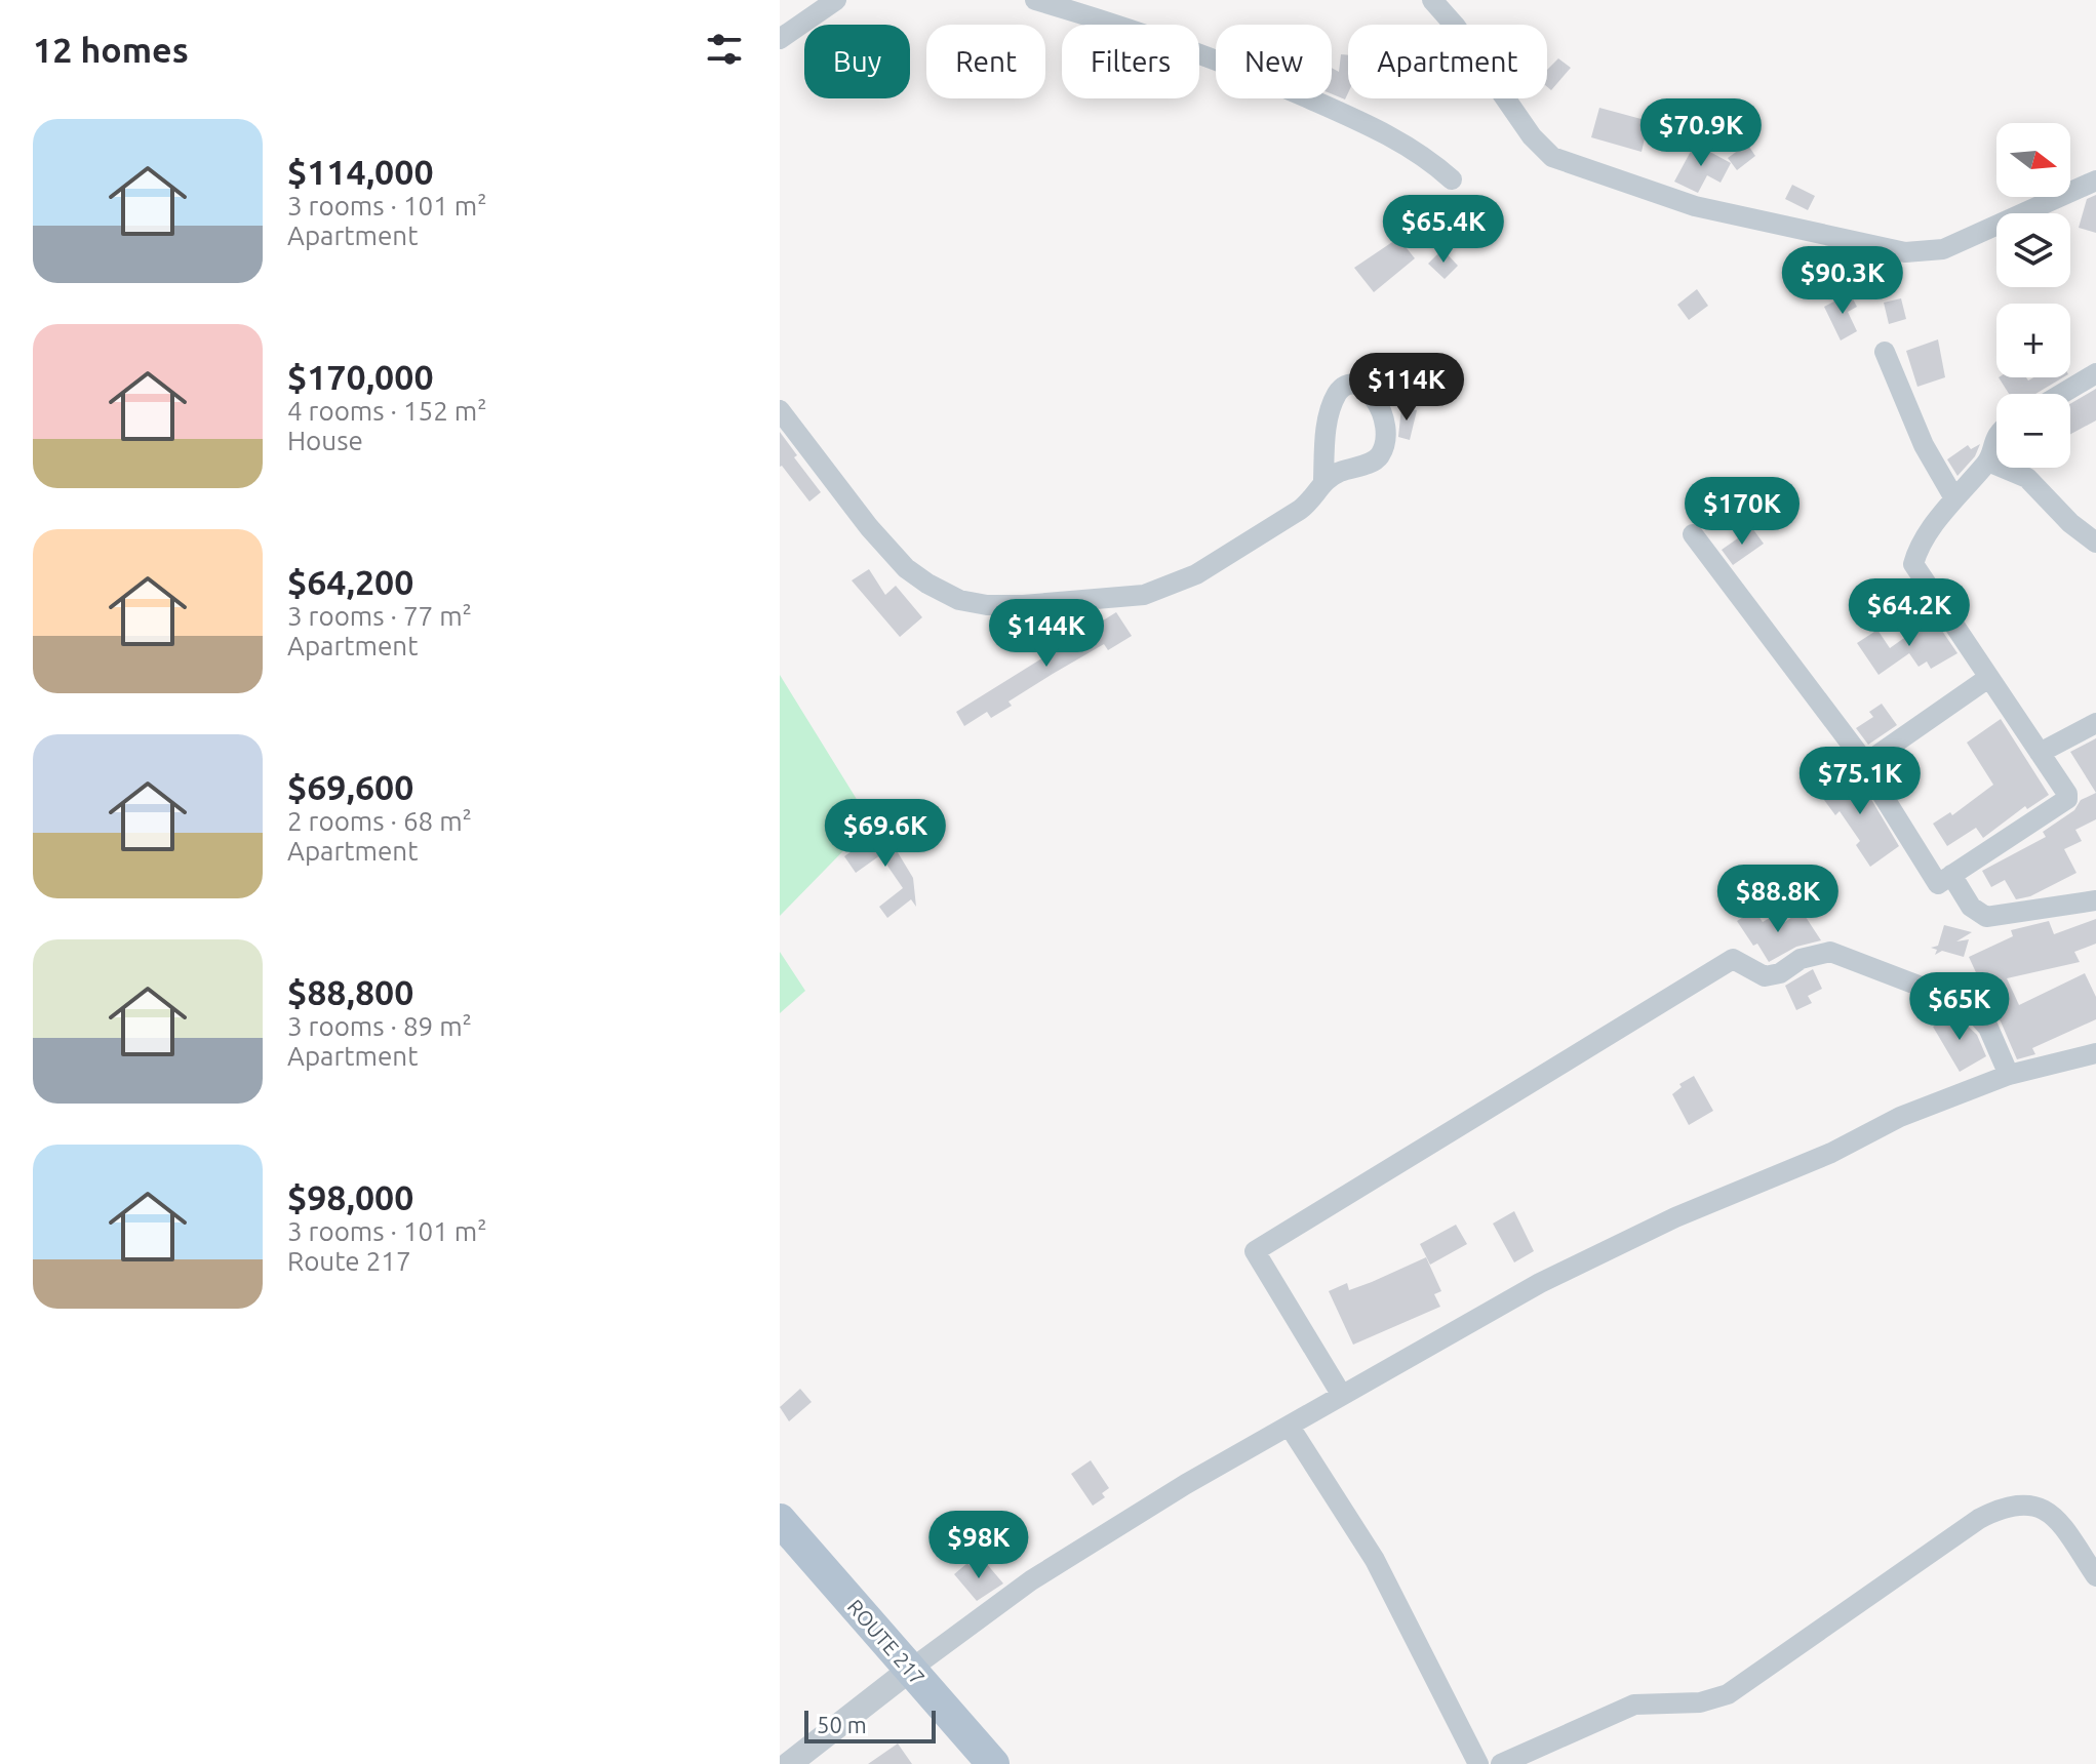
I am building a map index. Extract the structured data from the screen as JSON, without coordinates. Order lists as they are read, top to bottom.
{
  "streets": {
    "main road": ["ROUTE 217"]
  },
  "scale_bar": "50 m",
  "north": "right",
  "page": {
    "heading": "12 homes",
    "chip": [
      "Buy",
      "Rent",
      "Filters",
      "New",
      "Apartment"
    ],
    "list": [
      {
        "name": "$114,000",
        "note": "3 rooms · 101 m² · Apartment"
      },
      {
        "name": "$170,000",
        "note": "4 rooms · 152 m² · House"
      },
      {
        "name": "$64,200",
        "note": "3 rooms · 77 m² · Apartment"
      },
      {
        "name": "$69,600",
        "note": "2 rooms · 68 m² · Apartment"
      },
      {
        "name": "$88,800",
        "note": "3 rooms · 89 m² · Apartment"
      },
      {
        "name": "$98,000",
        "note": "3 rooms · 101 m² · Route 217"
      }
    ],
    "price": [
      "$70.9K",
      "$65.4K",
      "$90.3K",
      "$114K",
      "$170K",
      "$64.2K",
      "$144K",
      "$75.1K",
      "$69.6K",
      "$88.8K",
      "$65K",
      "$98K"
    ],
    "map_buttons": ["+", "−"],
    "scale": "50 m"
  }
}
